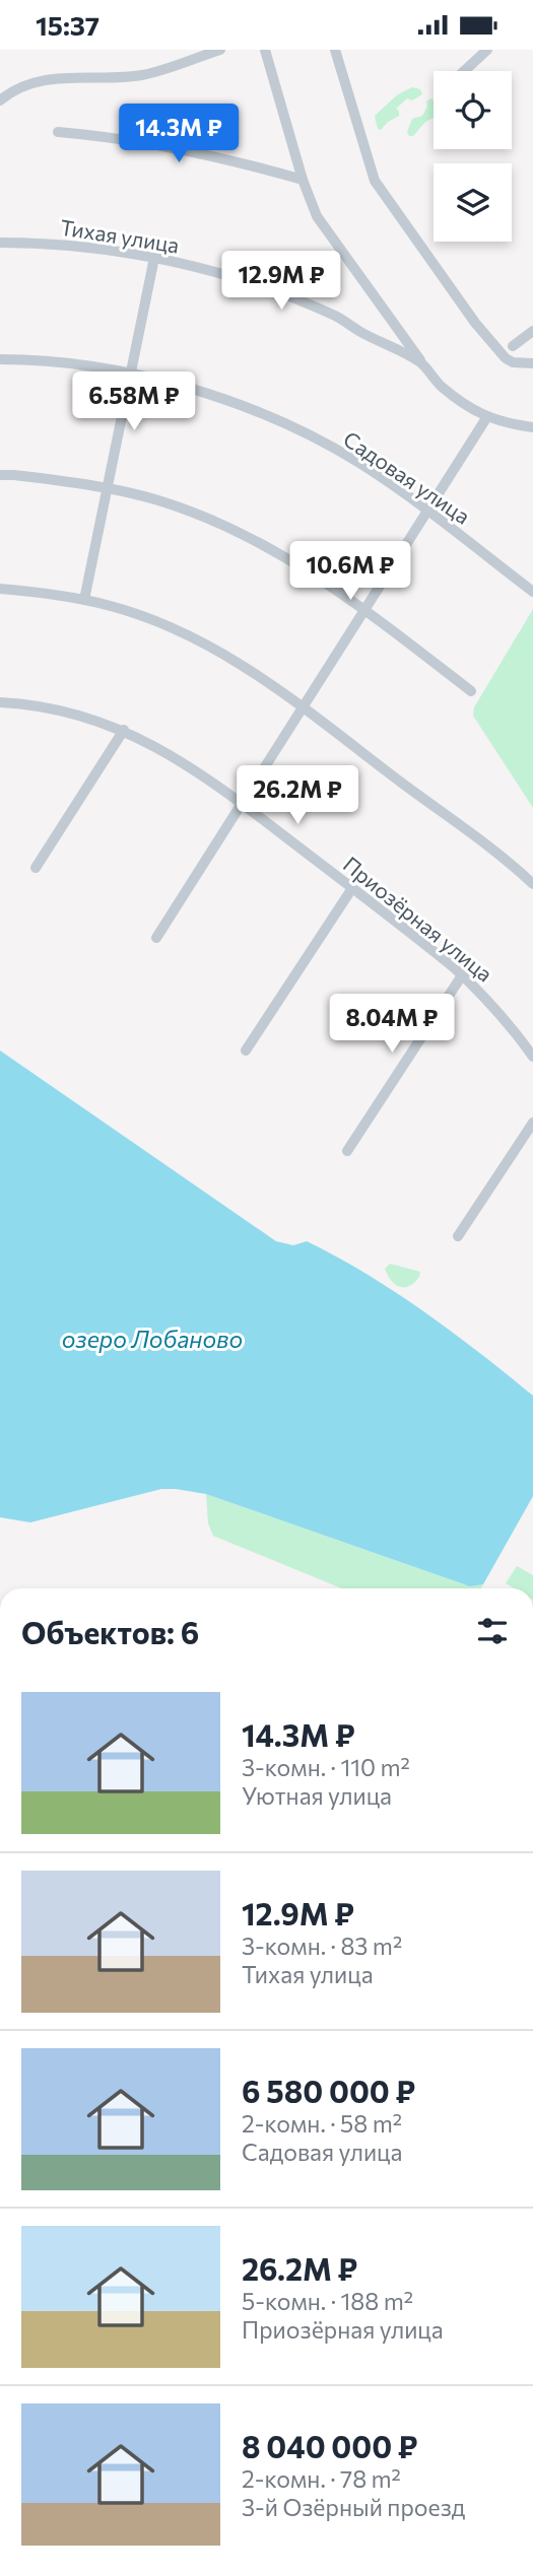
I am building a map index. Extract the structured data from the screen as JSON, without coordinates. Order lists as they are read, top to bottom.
{
  "streets": {
    "street": ["Тихая улица", "Садовая улица", "Приозёрная улица"]
  },
  "water": ["озеро Лобаново"],
  "page": {
    "status": "15:37",
    "price": [
      "14.3M ₽",
      "12.9M ₽",
      "6.58M ₽",
      "10.6M ₽",
      "26.2M ₽",
      "8.04M ₽"
    ],
    "heading": "Объектов: 6",
    "list": [
      {
        "name": "14.3M ₽",
        "note": "3-комн. · 110 m² · Уютная улица"
      },
      {
        "name": "12.9M ₽",
        "note": "3-комн. · 83 m² · Тихая улица"
      },
      {
        "name": "6 580 000 ₽",
        "note": "2-комн. · 58 m² · Садовая улица"
      },
      {
        "name": "26.2M ₽",
        "note": "5-комн. · 188 m² · Приозёрная улица"
      },
      {
        "name": "8 040 000 ₽",
        "note": "2-комн. · 78 m² · 3-й Озёрный проезд"
      }
    ]
  }
}
